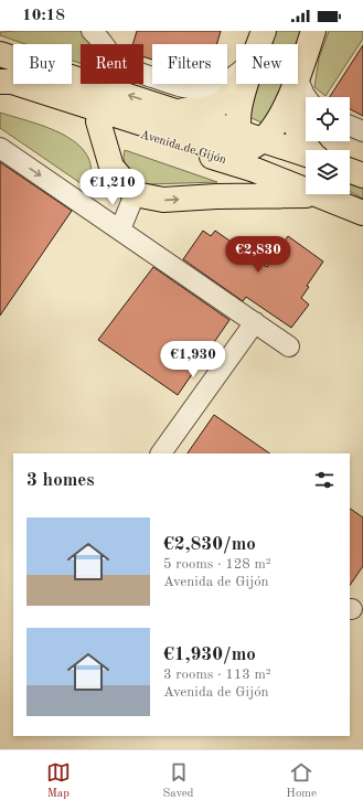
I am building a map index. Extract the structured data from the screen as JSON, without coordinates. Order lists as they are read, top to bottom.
{
  "streets": {
    "highway": ["Avenida de Gijón"]
  },
  "page": {
    "status": "10:18",
    "chip": [
      "Buy",
      "Rent",
      "Filters",
      "New"
    ],
    "price": ["€1,210", "€2,830", "€1,930"],
    "heading": "3 homes",
    "list": [
      {
        "name": "€2,830/mo",
        "note": "5 rooms · 128 m² · Avenida de Gijón"
      },
      {
        "name": "€1,930/mo",
        "note": "3 rooms · 113 m² · Avenida de Gijón"
      }
    ],
    "tabs": ["Map", "Saved", "Home"]
  }
}
